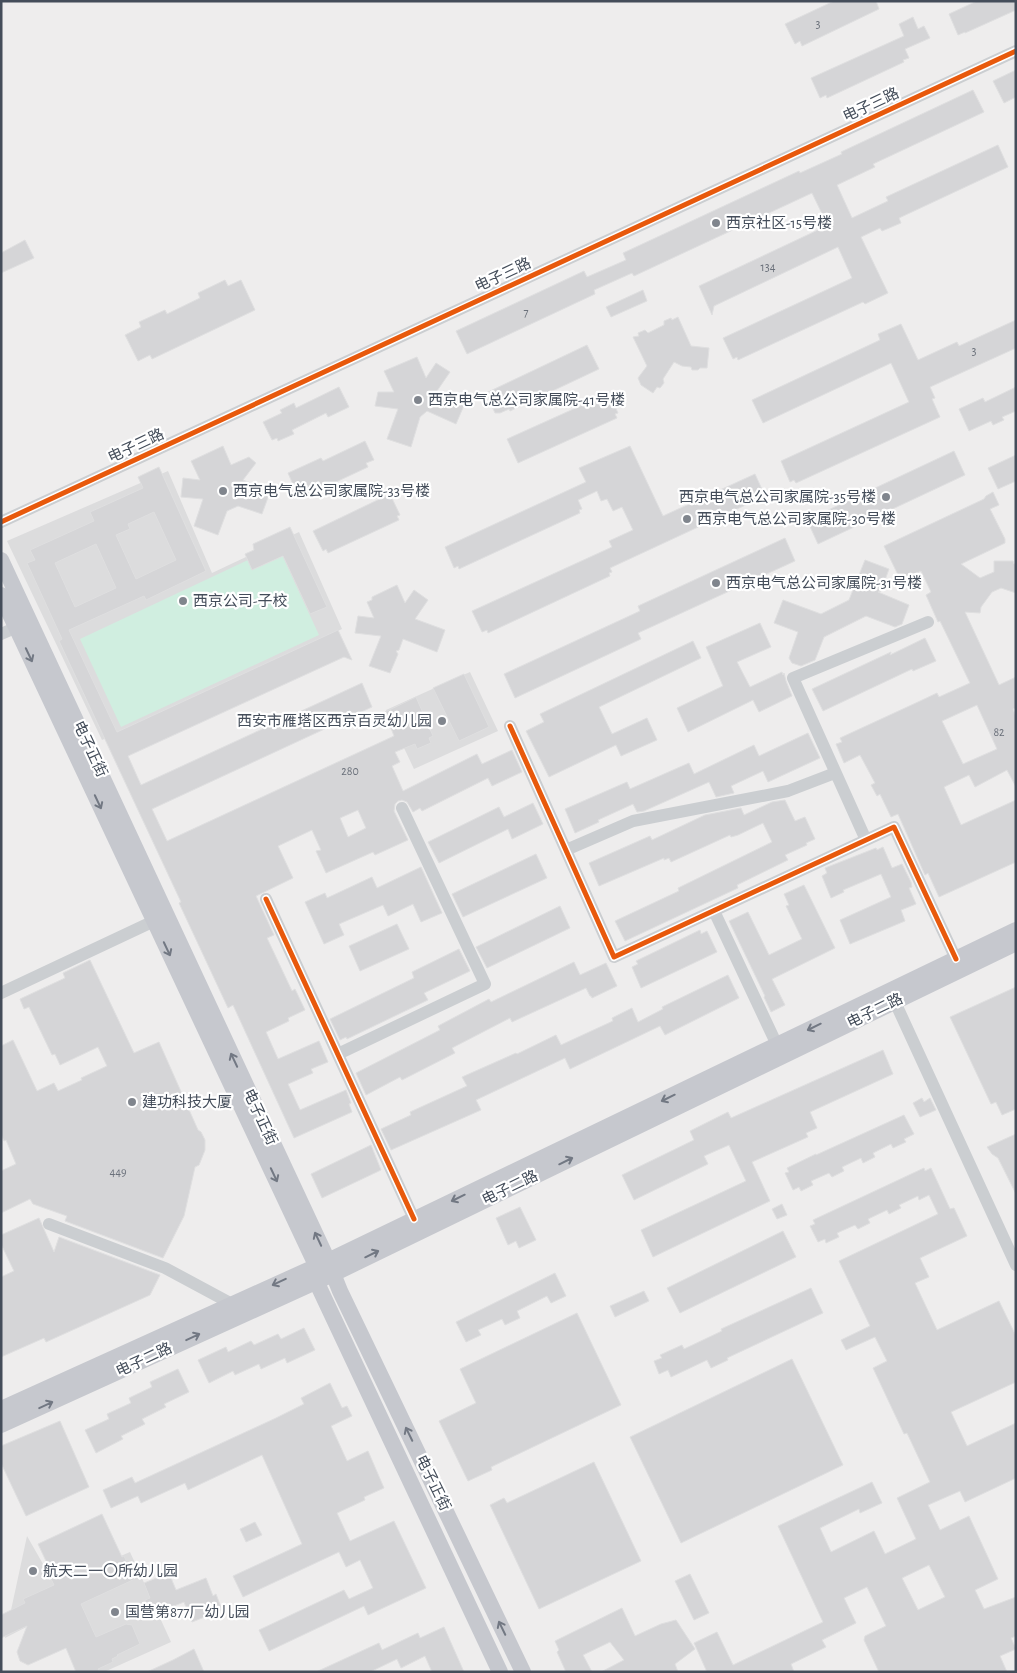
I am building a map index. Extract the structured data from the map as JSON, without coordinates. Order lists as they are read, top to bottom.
{
  "streets": {
    "main road": ["电子正街", "电子二路"],
    "street": ["电子三路"]
  },
  "crossings": [
    ["电子正街", "电子二路"]
  ],
  "places": [
    "西京社区-15号楼",
    "西京电气总公司家属院-41号楼",
    "西京电气总公司家属院-33号楼",
    "西京电气总公司家属院-35号楼",
    "西京电气总公司家属院-30号楼",
    "西京电气总公司家属院-31号楼",
    "西京公司-子校",
    "西安市雁塔区西京百灵幼儿园",
    "建功科技大厦",
    "航天二一〇所幼儿园",
    "国营第877厂幼儿园"
  ],
  "house_numbers": [
    "3",
    "134",
    "7",
    "3",
    "82",
    "280",
    "449"
  ]
}
